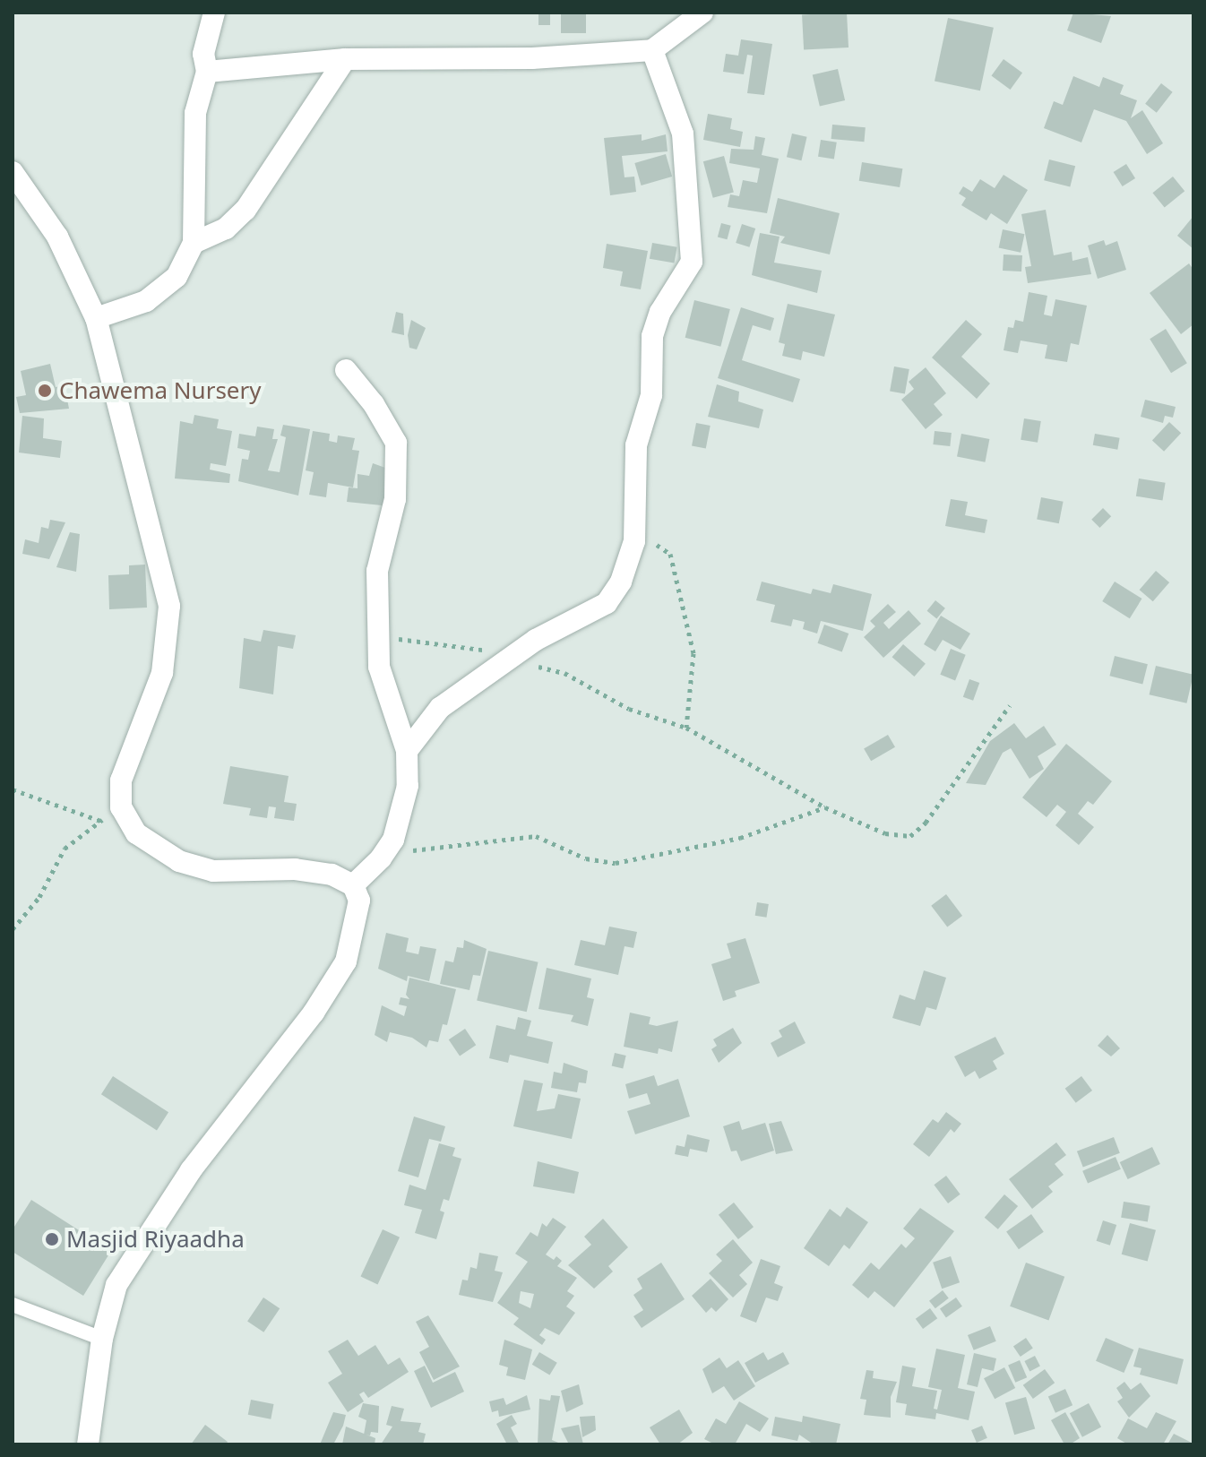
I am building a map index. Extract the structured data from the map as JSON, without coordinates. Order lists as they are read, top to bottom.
{
  "places": ["Chawema Nursery", "Masjid Riyaadha"]
}
